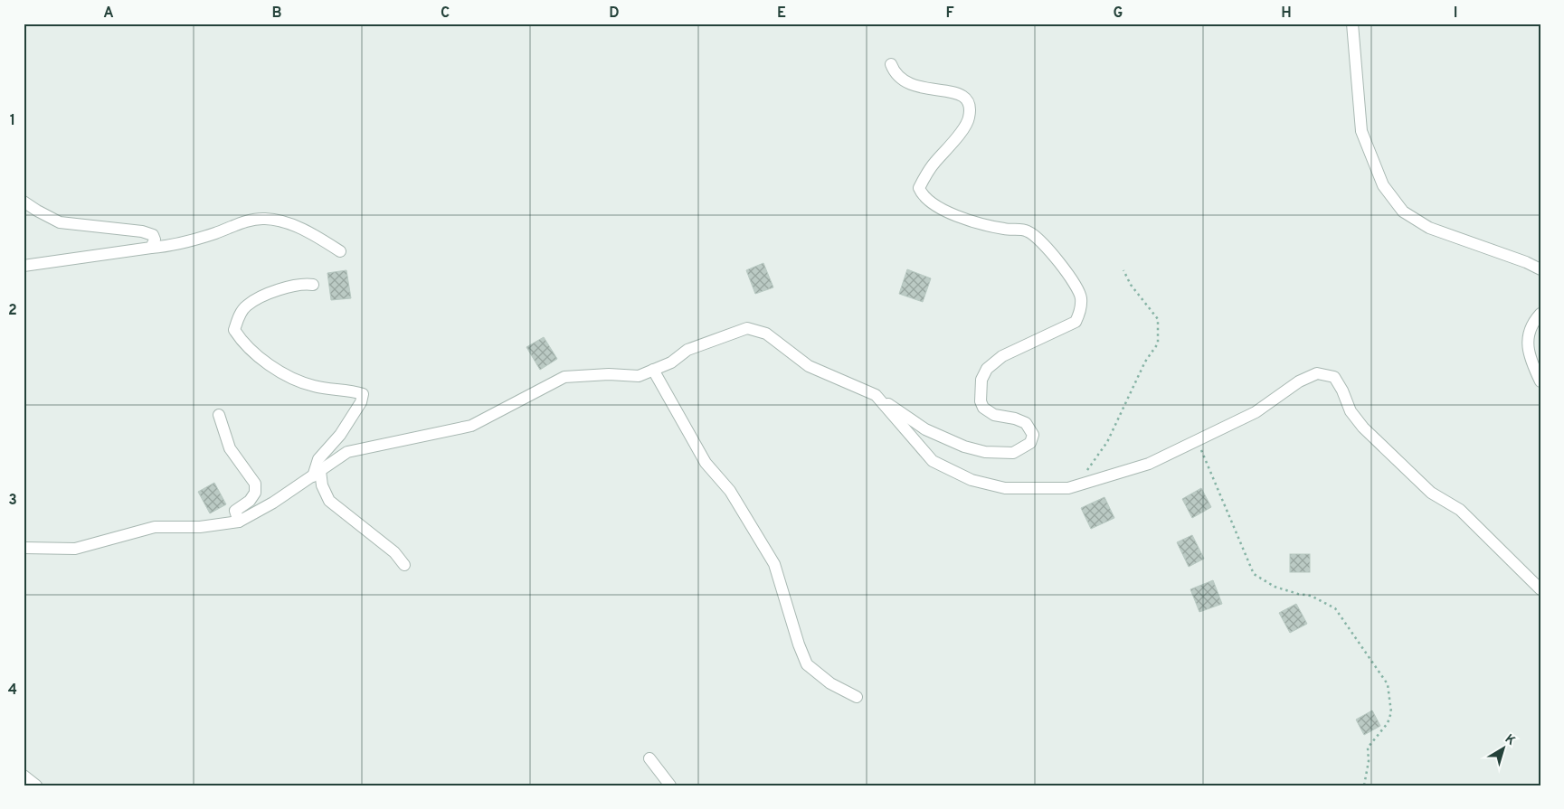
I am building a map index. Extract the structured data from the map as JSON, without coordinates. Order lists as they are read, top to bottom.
{
  "north": "top right",
  "grid": {
    "columns": [
      "A",
      "B",
      "C",
      "D",
      "E",
      "F",
      "G",
      "H",
      "I"
    ],
    "rows": [
      "1",
      "2",
      "3",
      "4"
    ]
  }
}
